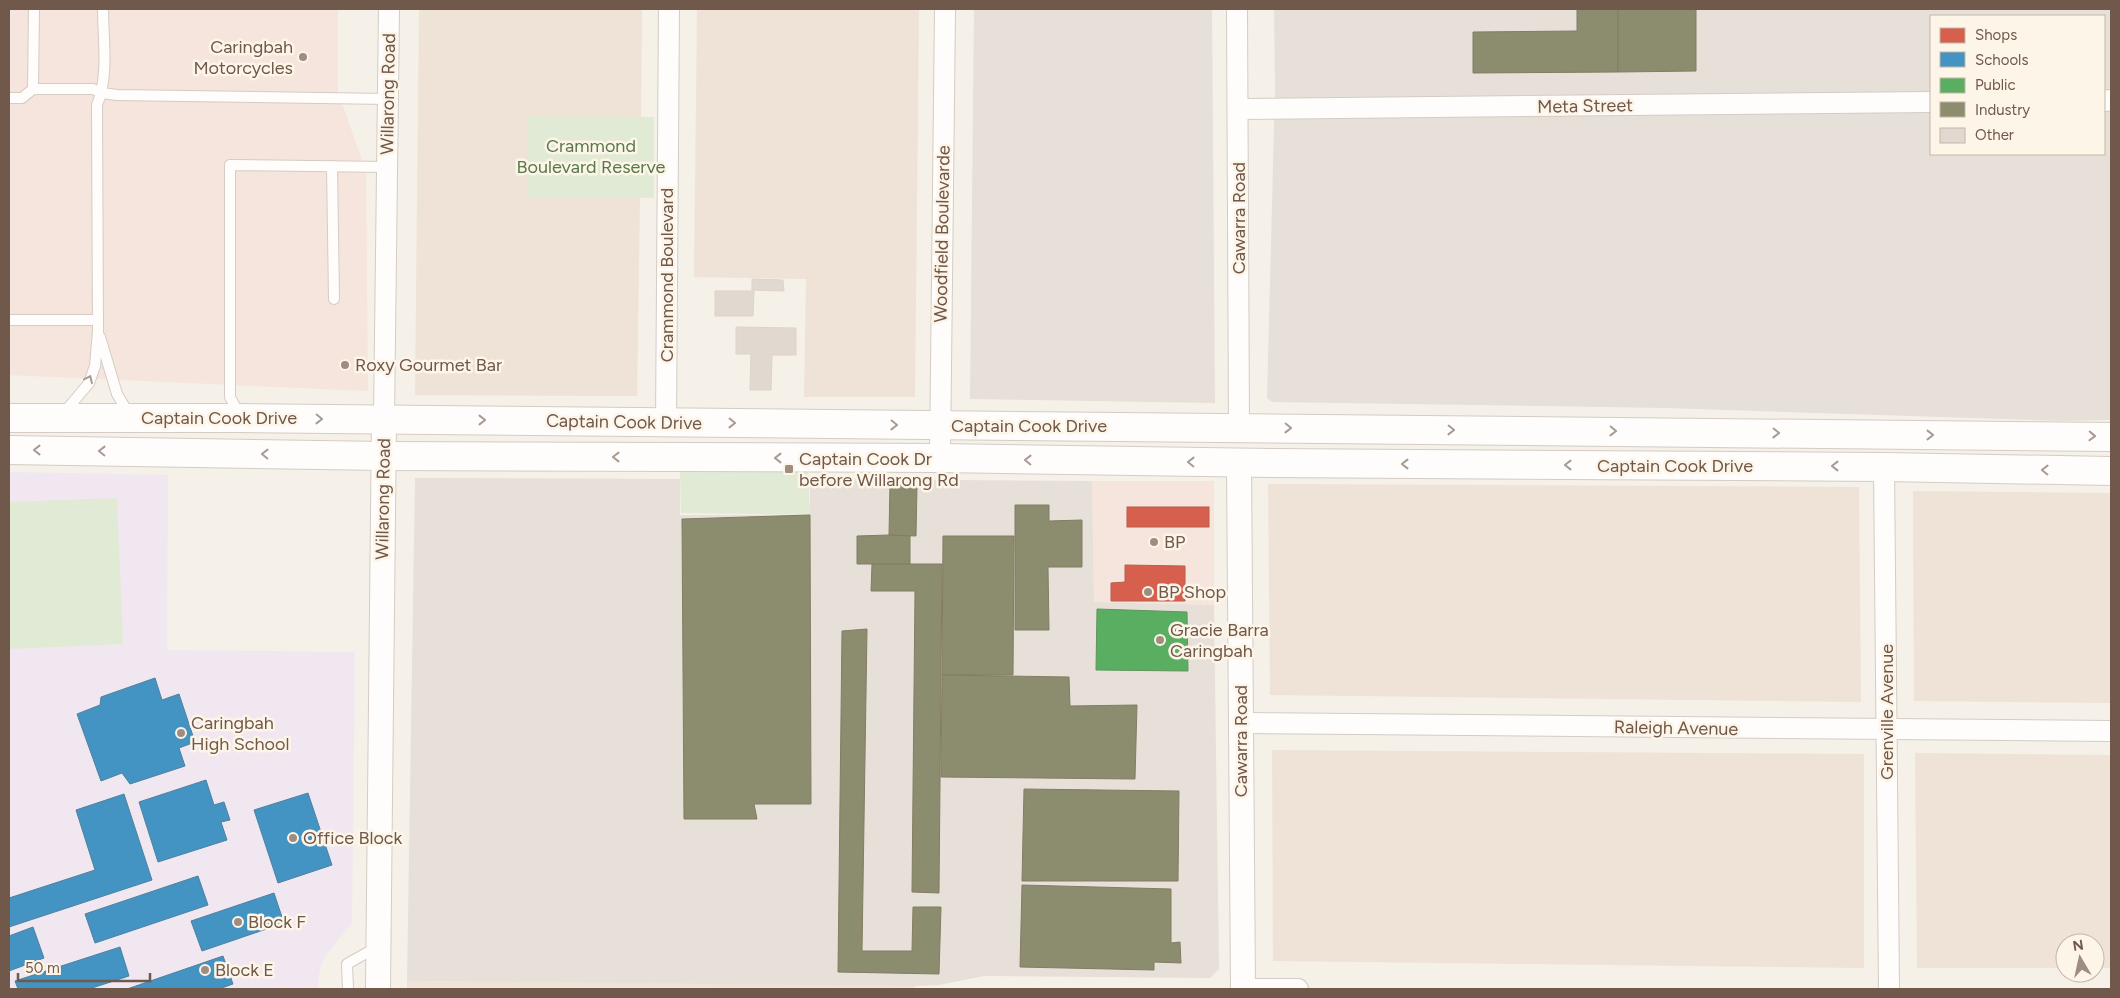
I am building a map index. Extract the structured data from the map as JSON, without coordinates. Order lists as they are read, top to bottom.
{
  "streets": {
    "main road": ["Captain Cook Drive", "Grenville Avenue"],
    "street": [
      "Willarong Road",
      "Meta Street",
      "Cawarra Road",
      "Woodfield Boulevarde",
      "Crammond Boulevard",
      "Raleigh Avenue"
    ]
  },
  "crossings": [
    ["Willarong Road", "Captain Cook Drive"],
    ["Meta Street", "Cawarra Road"],
    ["Cawarra Road", "Captain Cook Drive"],
    ["Cawarra Road", "Raleigh Avenue"],
    ["Woodfield Boulevarde", "Captain Cook Drive"],
    ["Crammond Boulevard", "Captain Cook Drive"],
    ["Captain Cook Drive", "Grenville Avenue"],
    ["Grenville Avenue", "Raleigh Avenue"]
  ],
  "parks": ["Crammond Boulevard Reserve"],
  "places": {
    "other": [
      "Caringbah Motorcycles",
      "Roxy Gourmet Bar",
      "BP",
      "BP Shop",
      "Gracie Barra Caringbah",
      "Caringbah High School",
      "Office Block",
      "Block F",
      "Block E"
    ],
    "transit": ["Captain Cook Dr before Willarong Rd"]
  },
  "legend": [
    "Shops",
    "Schools",
    "Public",
    "Industry",
    "Other"
  ],
  "scale_bar": "50 m",
  "north": "top"
}
